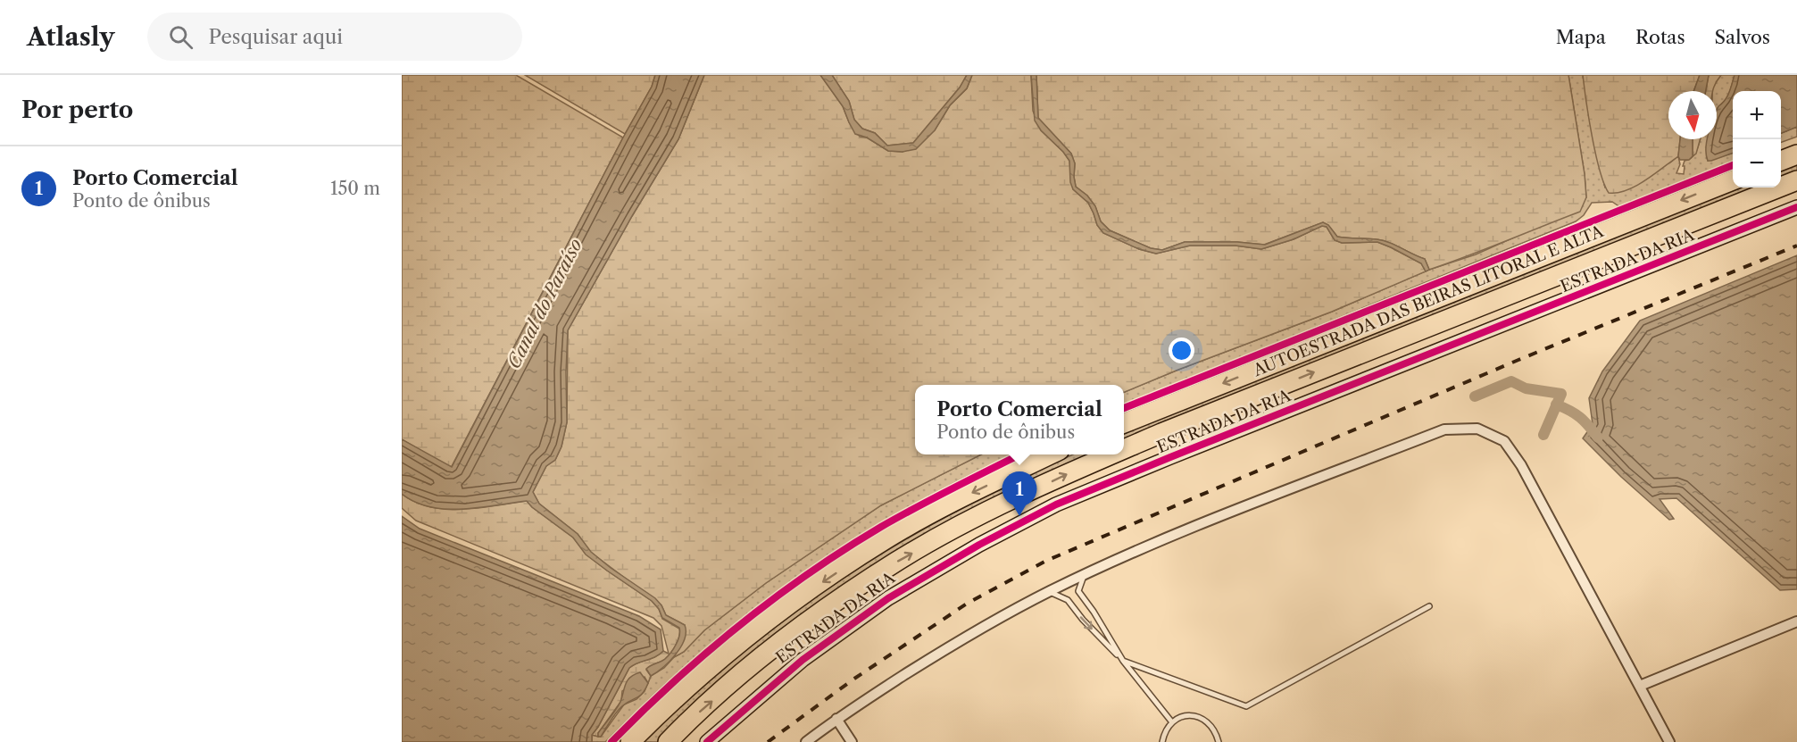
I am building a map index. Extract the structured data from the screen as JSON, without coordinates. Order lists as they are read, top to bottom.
{
  "streets": {
    "highway": ["AUTOESTRADA DAS BEIRAS LITORAL E ALTA"],
    "street": ["ESTRADA DA RIA"]
  },
  "water": ["Canal do Paraíso"],
  "north": "bottom",
  "page": {
    "header": "Atlasly",
    "search": "Pesquisar aqui",
    "nav": ["Mapa", "Rotas", "Salvos"],
    "heading": "Por perto",
    "map_buttons": ["+", "−"],
    "list": [
      {
        "mark": "1",
        "name": "Porto Comercial",
        "note": "Ponto de ônibus",
        "value": "150 m"
      }
    ],
    "popup": ["Porto Comercial", "Ponto de ônibus"],
    "pins": "1"
  }
}
